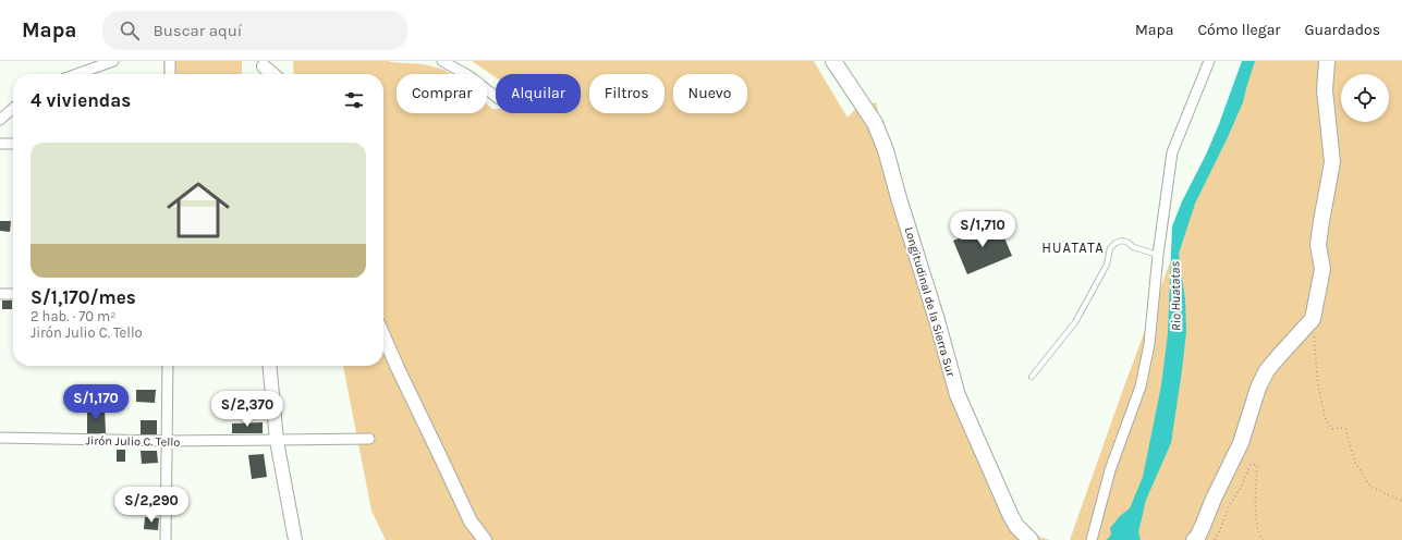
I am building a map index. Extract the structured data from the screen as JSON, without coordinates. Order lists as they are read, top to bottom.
{
  "streets": {
    "main road": ["Longitudinal de la Sierra Sur"],
    "street": ["Jirón Julio C. Tello"]
  },
  "districts": ["HUATATA"],
  "water": ["Rio Huatatas"],
  "page": {
    "header": "Mapa",
    "search": "Buscar aquí",
    "nav": ["Mapa", "Cómo llegar", "Guardados"],
    "chip": [
      "Comprar",
      "Alquilar",
      "Filtros",
      "Nuevo"
    ],
    "heading": "4 viviendas",
    "list": [
      {
        "name": "S/1,170/mes",
        "note": "2 hab. · 70 m² · Jirón Julio C. Tello"
      }
    ],
    "price": [
      "S/1,710",
      "S/1,170",
      "S/2,370",
      "S/2,290"
    ]
  }
}
